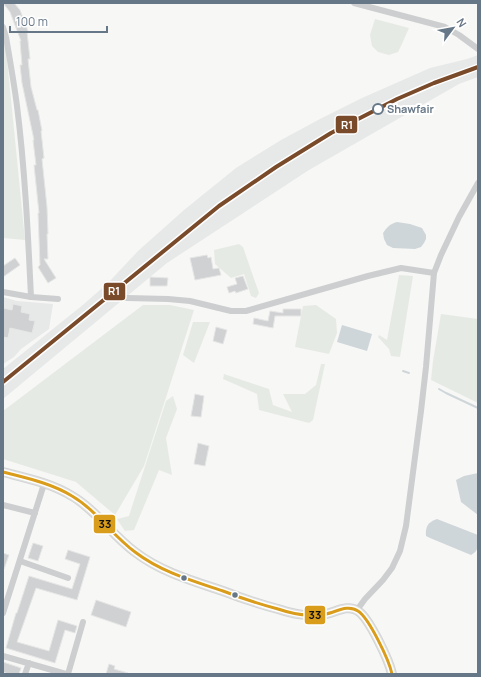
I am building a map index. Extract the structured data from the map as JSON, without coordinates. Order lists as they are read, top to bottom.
{
  "places": ["Shawfair"],
  "lines": ["transit line R1", "transit line 33"],
  "scale_bar": "100 m",
  "north": "top right"
}
